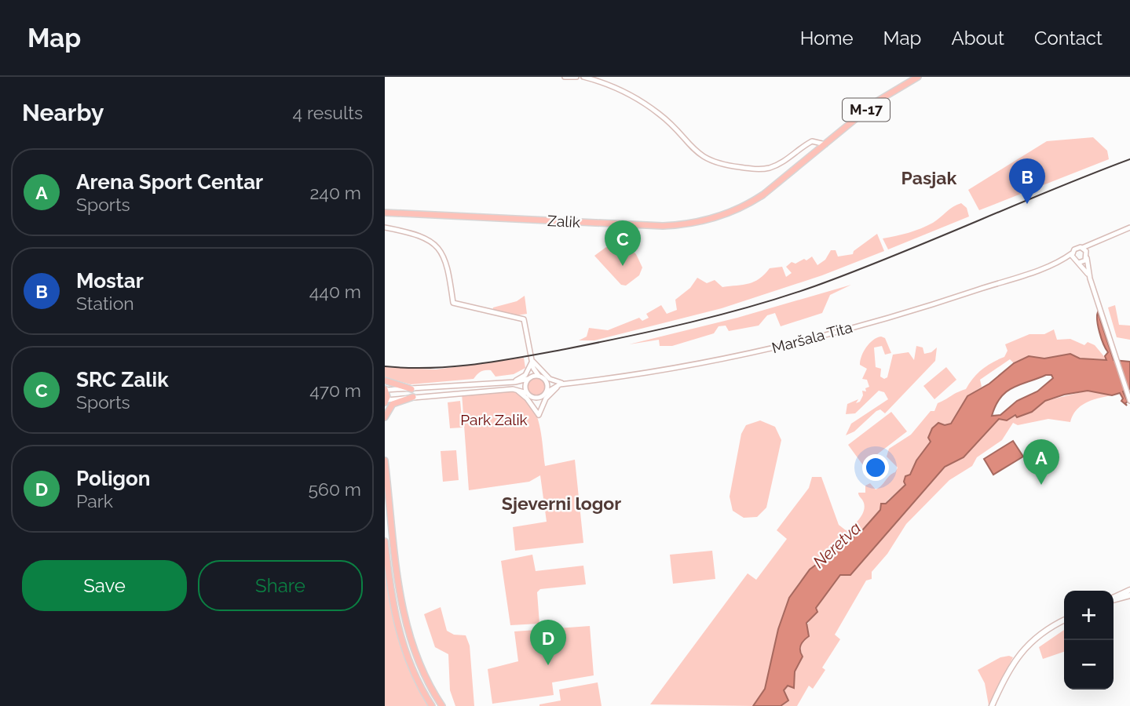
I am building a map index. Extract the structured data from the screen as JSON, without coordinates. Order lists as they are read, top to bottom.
{
  "streets": {
    "main road": ["M-17", "Zalik"],
    "street": ["Maršala Tita"]
  },
  "crossings": [
    ["M-17", "Zalik"]
  ],
  "districts": ["Pasjak", "Sjeverni logor"],
  "water": ["Neretva"],
  "parks": ["Park Zalik"],
  "page": {
    "header": "Map",
    "nav": [
      "Home",
      "Map",
      "About",
      "Contact"
    ],
    "heading": ["Nearby", "4 results"],
    "list": [
      {
        "mark": "A",
        "name": "Arena Sport Centar",
        "note": "Sports",
        "value": "240 m"
      },
      {
        "mark": "B",
        "name": "Mostar",
        "note": "Station",
        "value": "440 m"
      },
      {
        "mark": "C",
        "name": "SRC Zalik",
        "note": "Sports",
        "value": "470 m"
      },
      {
        "mark": "D",
        "name": "Poligon",
        "note": "Park",
        "value": "560 m"
      }
    ],
    "pins": [
      "B",
      "C",
      "A",
      "D"
    ],
    "buttons": ["Save", "Share"],
    "map_buttons": ["+", "−"]
  }
}
